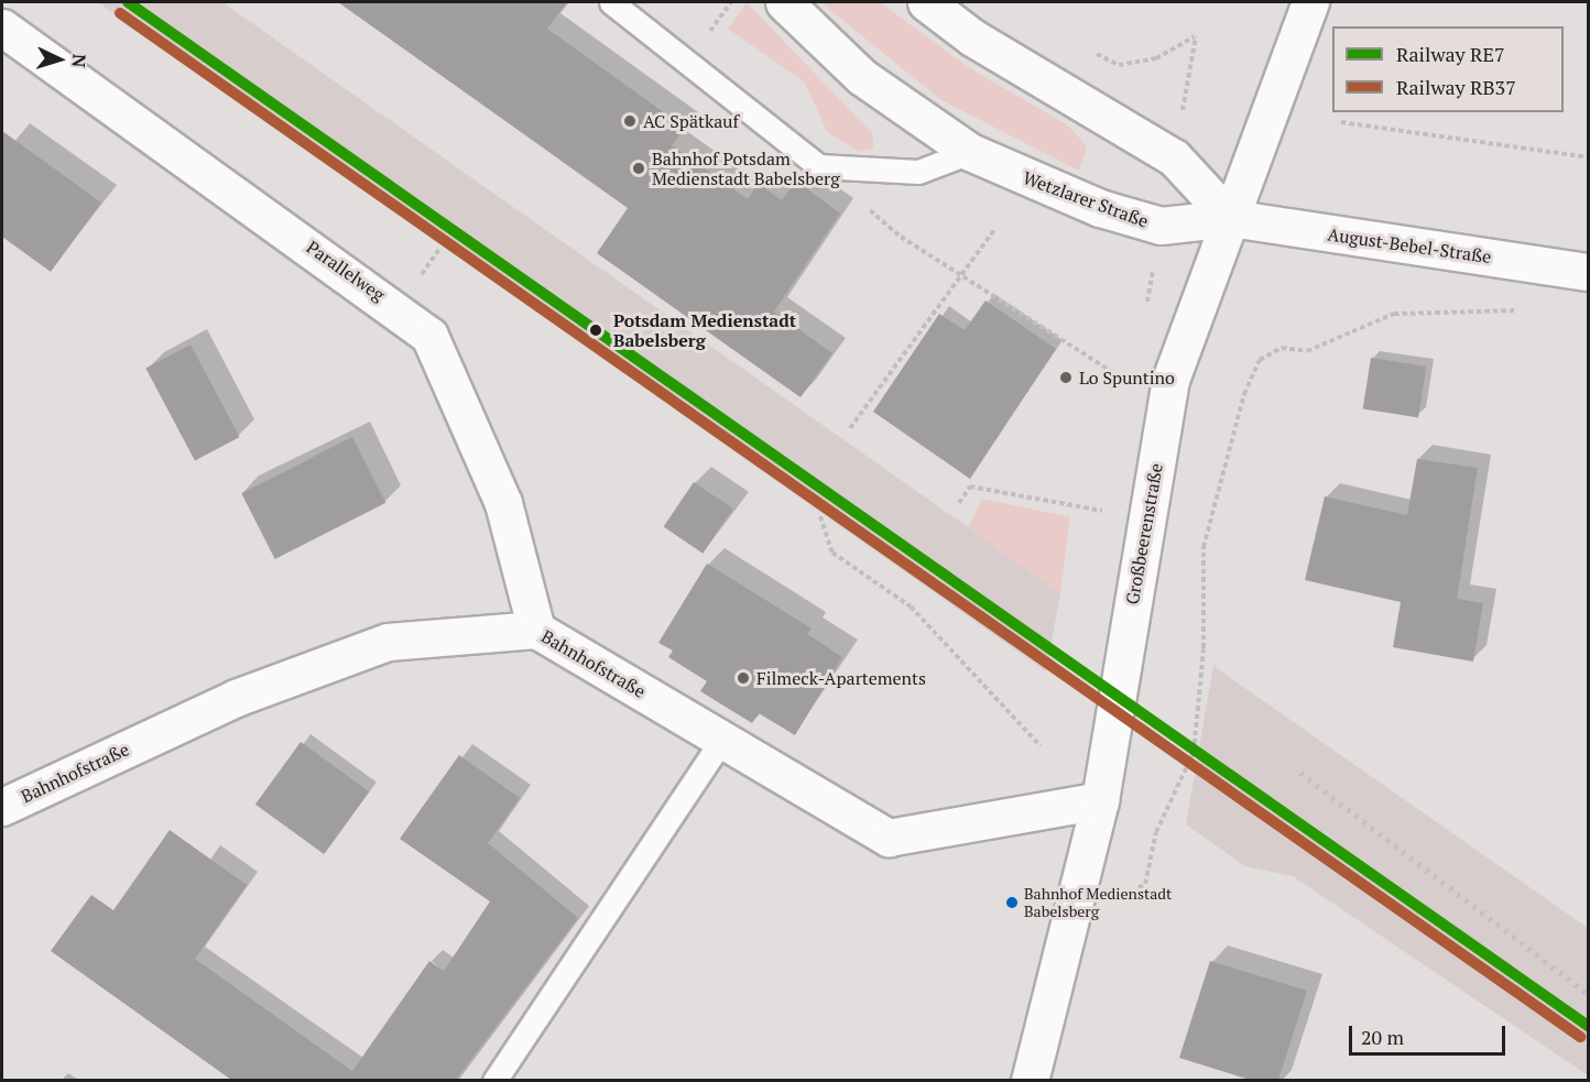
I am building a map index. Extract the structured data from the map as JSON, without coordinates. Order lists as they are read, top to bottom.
{
  "streets": {
    "street": [
      "Wetzlarer Straße",
      "August-Bebel-Straße",
      "Parallelweg",
      "Großbeerenstraße",
      "Bahnhofstraße"
    ]
  },
  "crossings": [
    ["Wetzlarer Straße", "August-Bebel-Straße"],
    ["Wetzlarer Straße", "Großbeerenstraße"],
    ["August-Bebel-Straße", "Großbeerenstraße"],
    ["Parallelweg", "Bahnhofstraße"],
    ["Großbeerenstraße", "Bahnhofstraße"]
  ],
  "places": [
    "AC Spätkauf",
    "Bahnhof Potsdam Medienstadt Babelsberg",
    "Potsdam Medienstadt Babelsberg",
    "Lo Spuntino",
    "Filmeck-Apartements",
    "Bahnhof Medienstadt Babelsberg"
  ],
  "lines": ["rail line RE7", "rail line RB37"],
  "legend": ["Railway RE7", "Railway RB37"],
  "scale_bar": "20 m",
  "north": "right"
}
